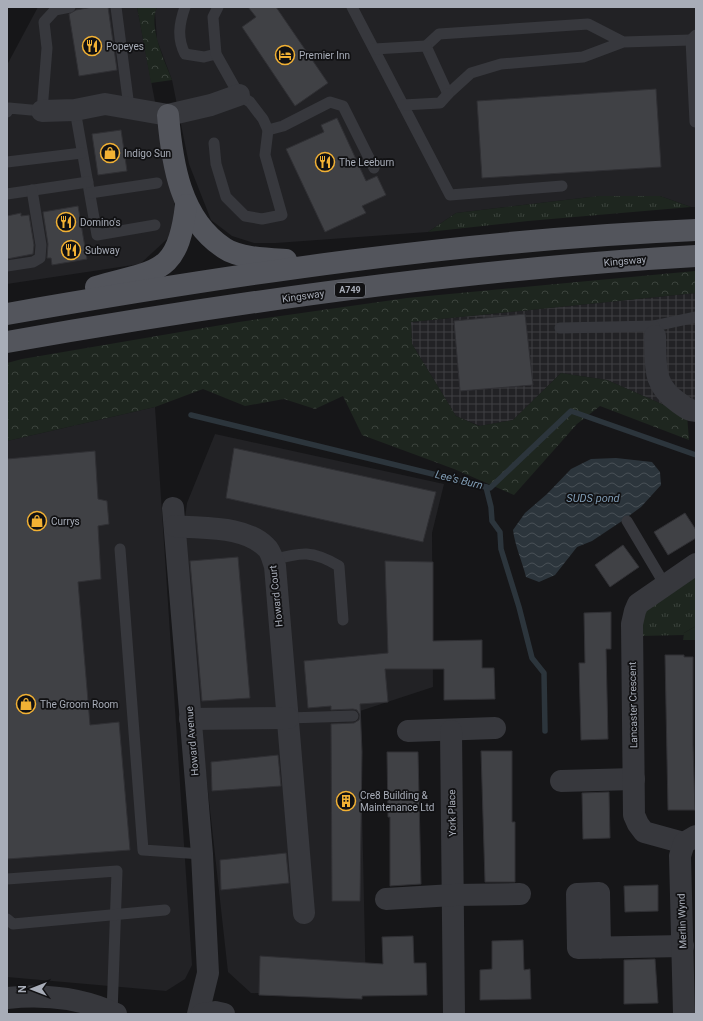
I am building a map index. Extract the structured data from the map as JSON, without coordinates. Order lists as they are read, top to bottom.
{
  "streets": {
    "main road": ["Kingsway", "A749"],
    "street": [
      "Howard Court",
      "Lancaster Crescent",
      "Howard Avenue",
      "York Place",
      "Merlin Wynd"
    ]
  },
  "crossings": [
    ["Howard Court", "Howard Avenue"],
    ["Lancaster Crescent", "Merlin Wynd"]
  ],
  "water": ["Lee's Burn", "SUDS pond"],
  "places": {
    "restaurant": [
      "Popeyes",
      "The Leeburn",
      "Domino's",
      "Subway"
    ],
    "hotel": ["Premier Inn"],
    "shop": ["Indigo Sun", "Currys", "The Groom Room"],
    "building": ["Cre8 Building & Maintenance Ltd"]
  },
  "north": "left"
}
